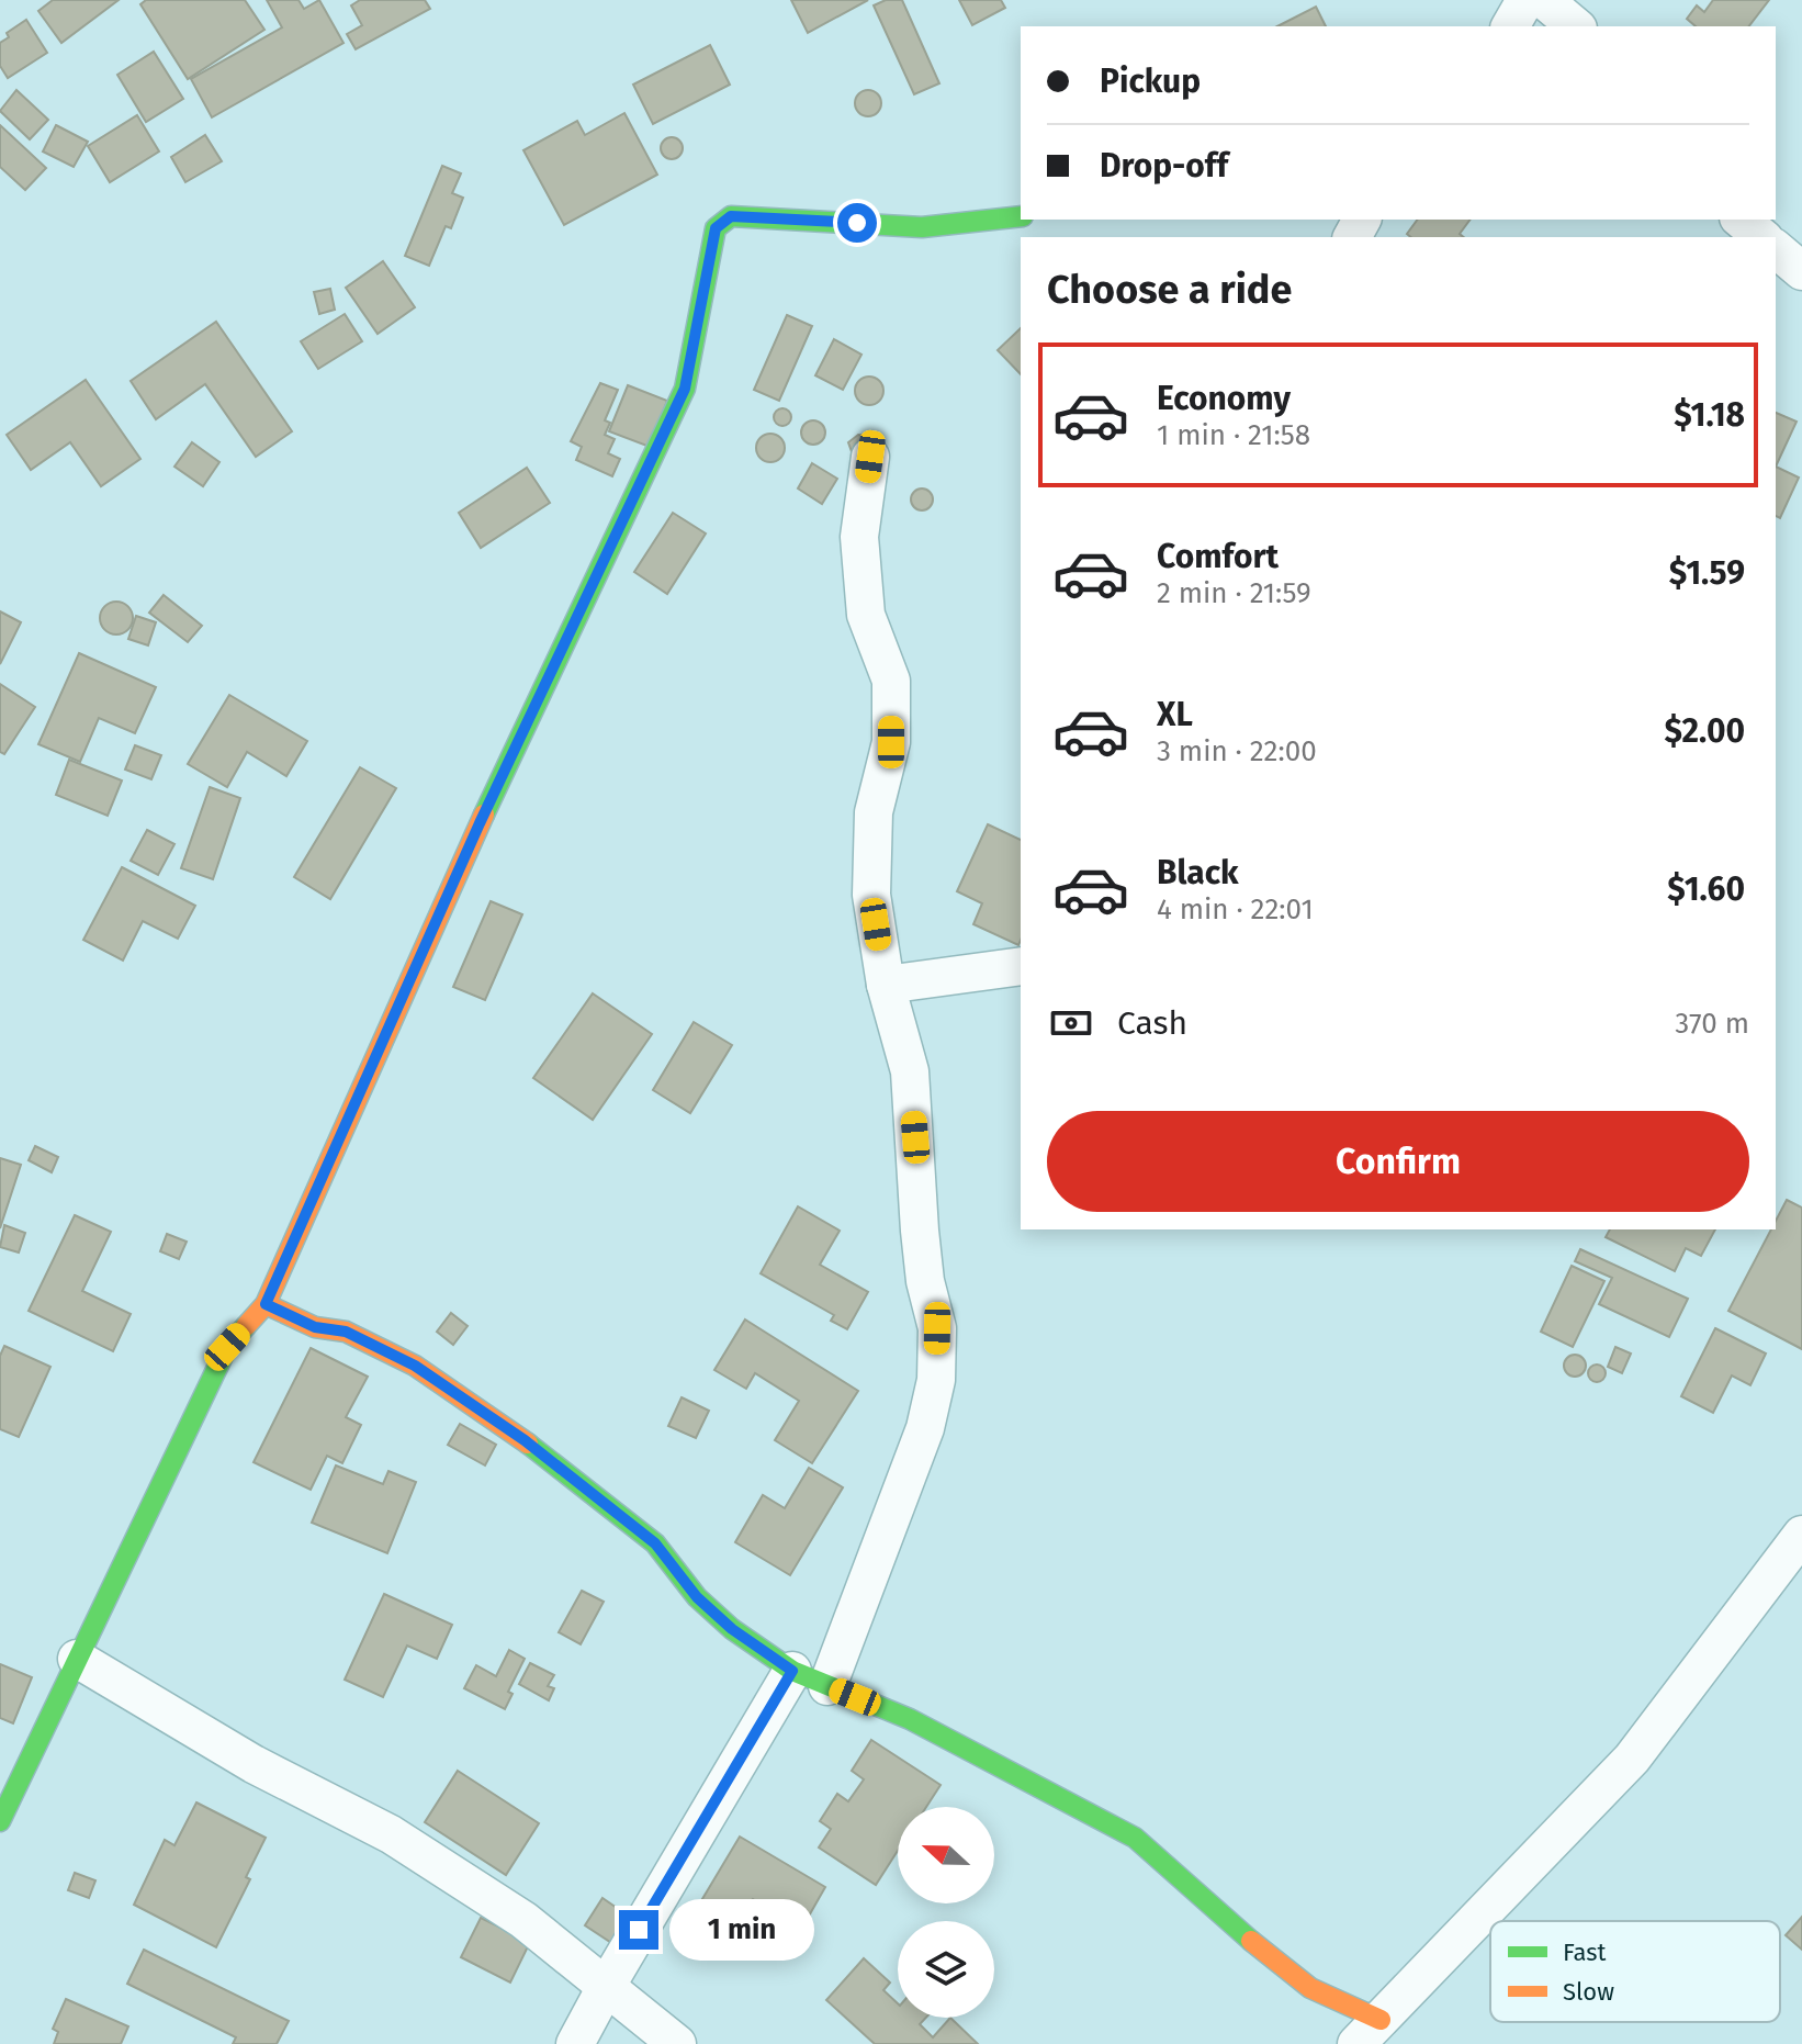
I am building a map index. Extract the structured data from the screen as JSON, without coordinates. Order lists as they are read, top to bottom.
{
  "legend": ["Fast", "Slow"],
  "north": "left",
  "page": {
    "banner": ["Pickup", "Drop-off"],
    "heading": "Choose a ride",
    "list": [
      {
        "name": "Economy",
        "note": "1 min · 21:58",
        "value": "$1.18"
      },
      {
        "name": "Comfort",
        "note": "2 min · 21:59",
        "value": "$1.59"
      },
      {
        "name": "XL",
        "note": "3 min · 22:00",
        "value": "$2.00"
      },
      {
        "name": "Black",
        "note": "4 min · 22:01",
        "value": "$1.60"
      }
    ],
    "pay": ["Cash", "370 m"],
    "buttons": "Confirm",
    "bubble": "1 min"
  }
}
